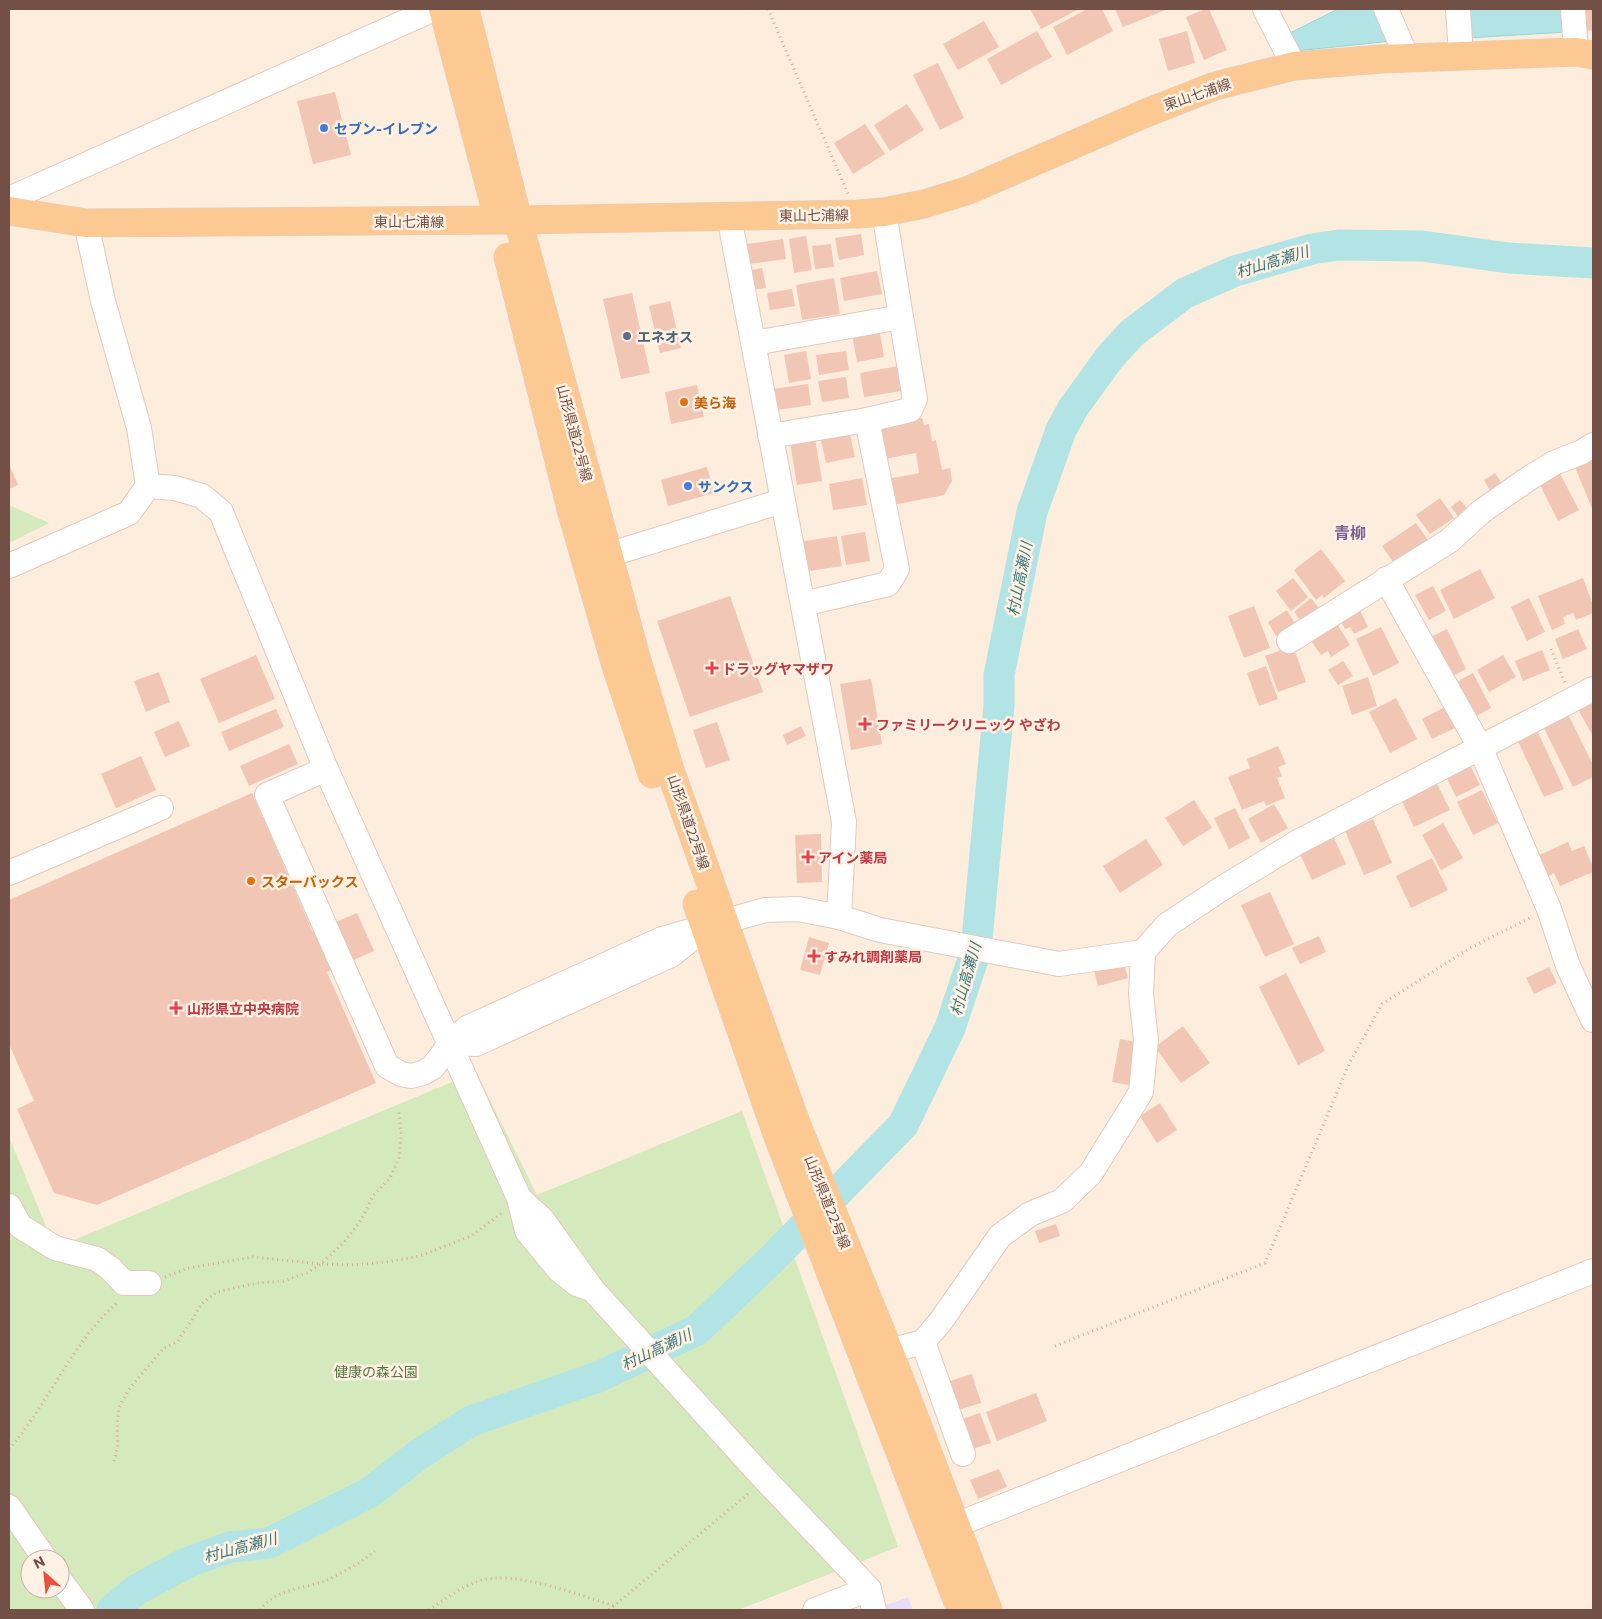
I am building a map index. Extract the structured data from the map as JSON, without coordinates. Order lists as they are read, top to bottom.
{
  "streets": {
    "main road": ["東山七浦線", "山形県道22号線"]
  },
  "crossings": [
    ["東山七浦線", "山形県道22号線"]
  ],
  "districts": ["青柳"],
  "water": ["村山高瀬川"],
  "parks": ["健康の森公園"],
  "places": {
    "other": [
      "セブン-イレブン",
      "エネオス",
      "美ら海",
      "サンクス",
      "スターバックス"
    ],
    "health": [
      "ドラッグヤマザワ",
      "ファミリークリニック やざわ",
      "アイン薬局",
      "すみれ調剤薬局",
      "山形県立中央病院"
    ]
  },
  "north": "top left"
}
